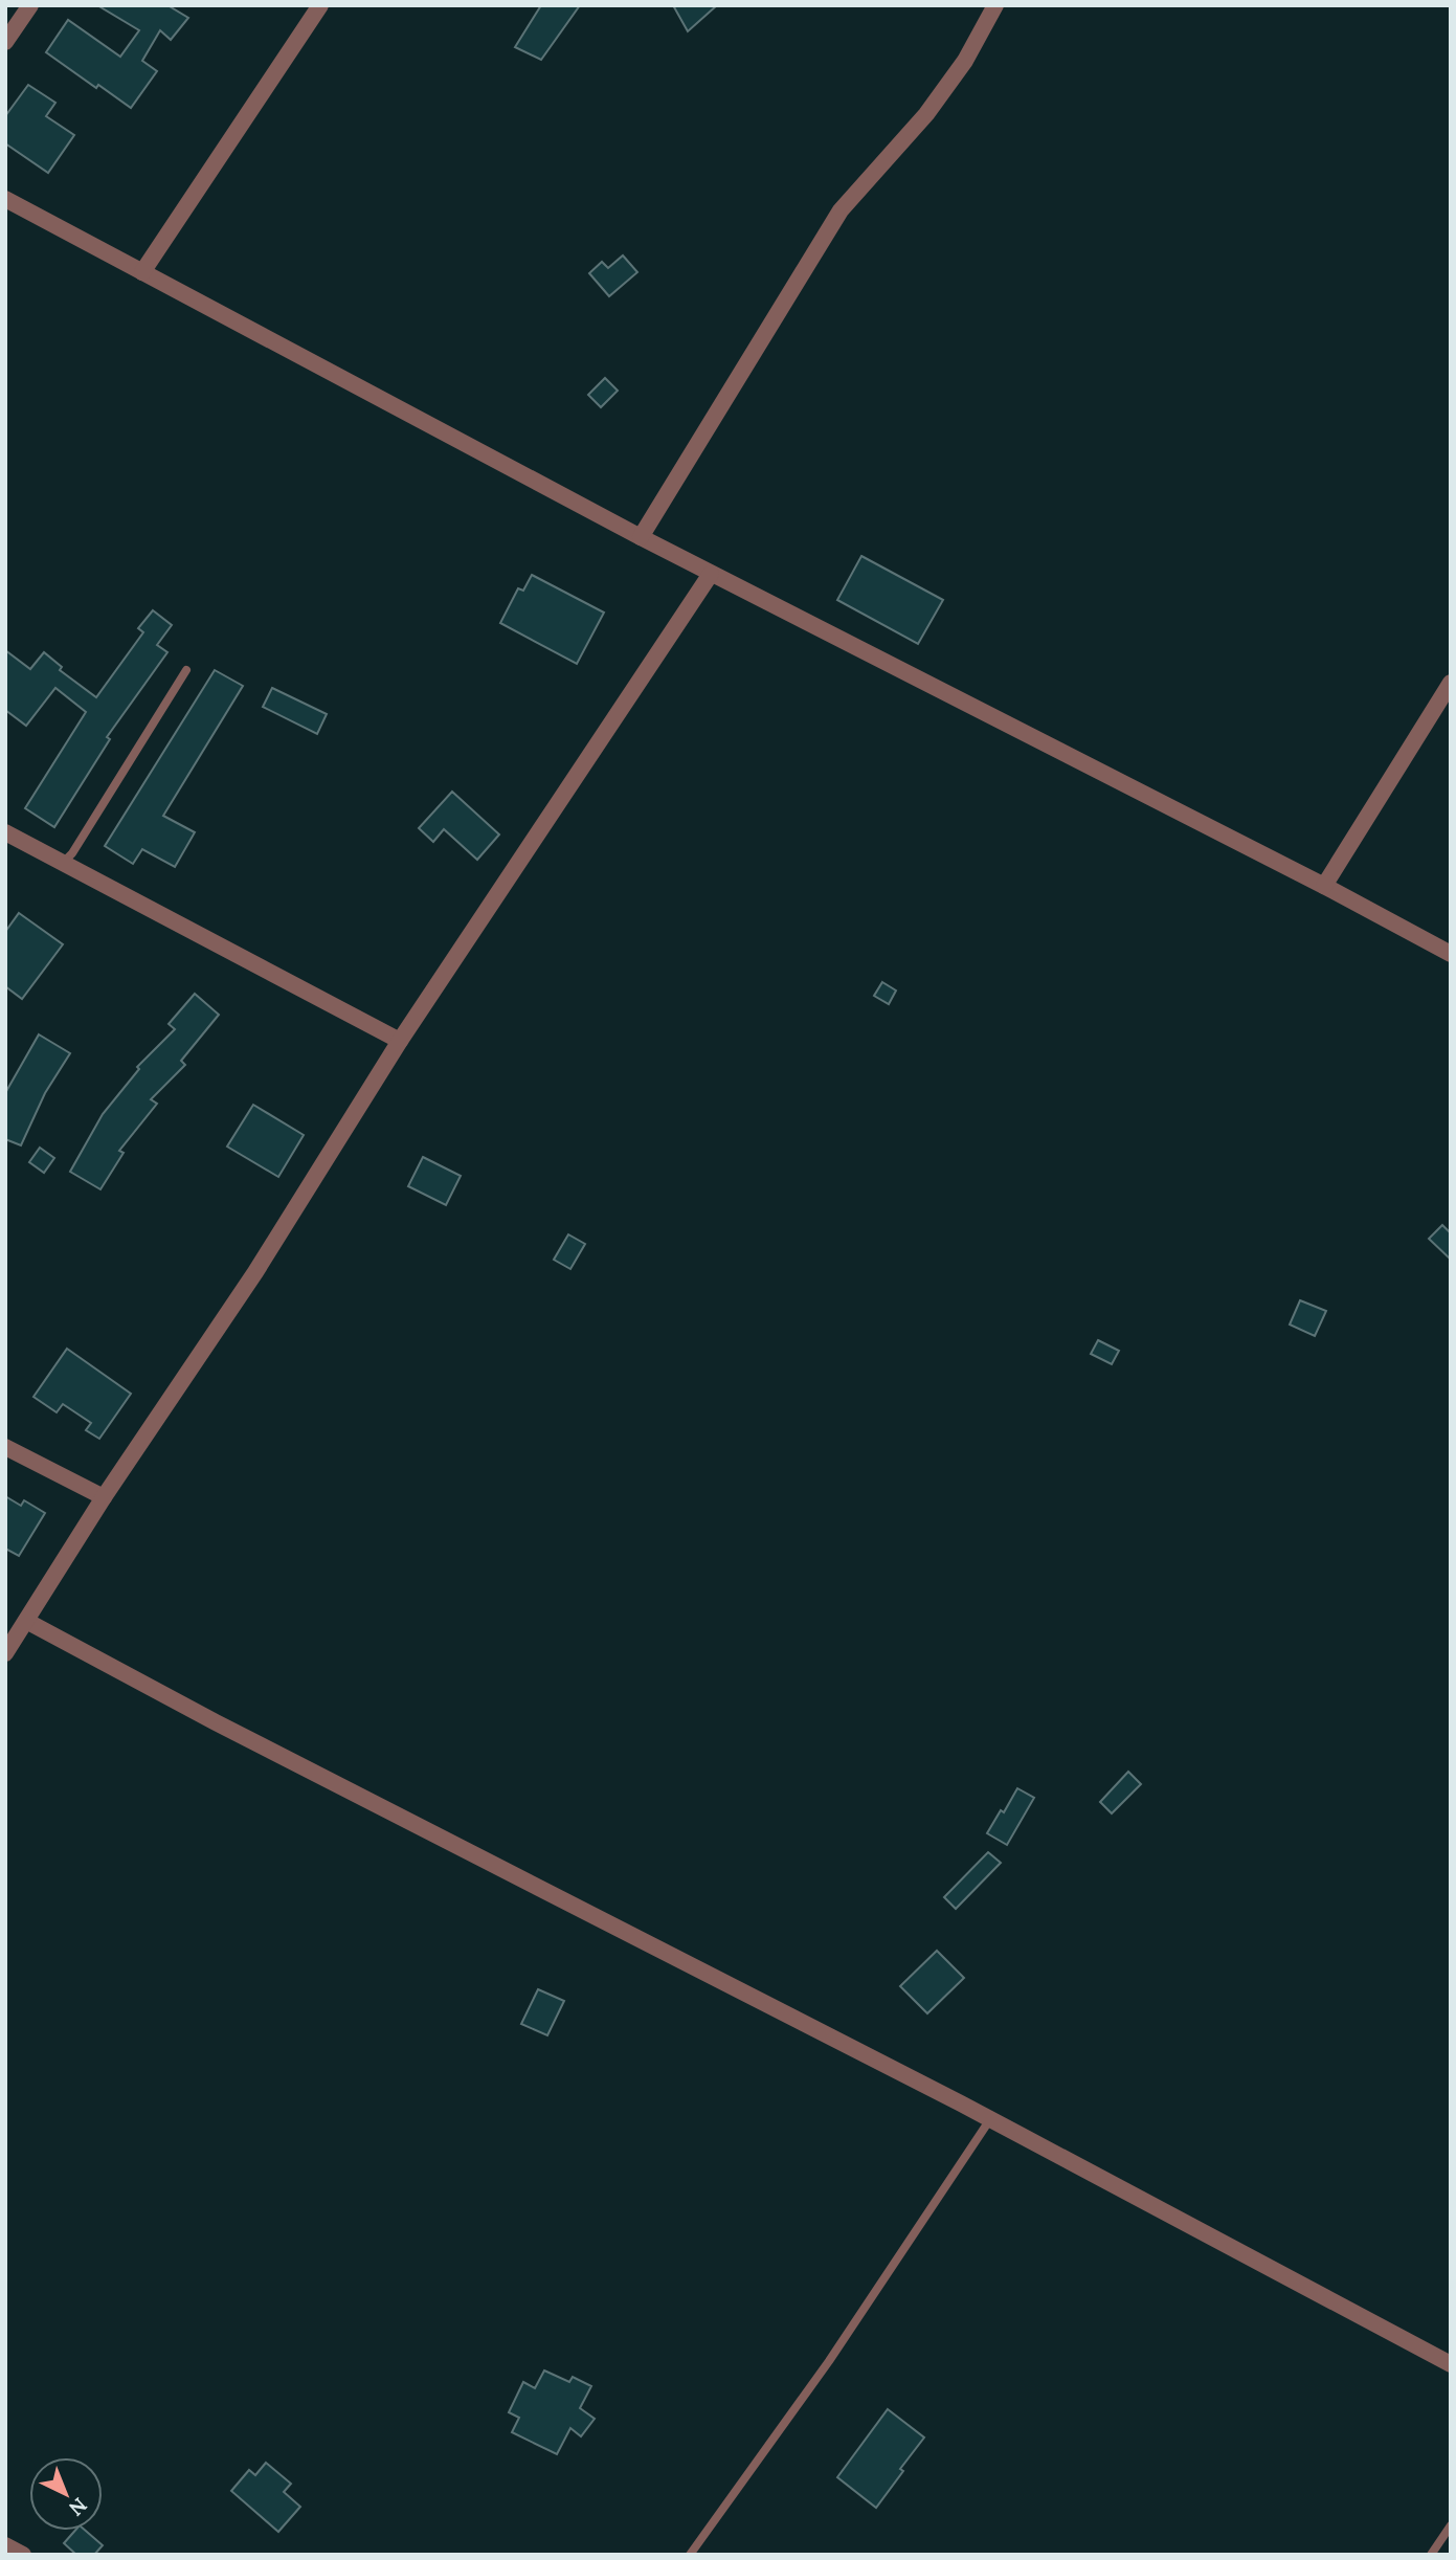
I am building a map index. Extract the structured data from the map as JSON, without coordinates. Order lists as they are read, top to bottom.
{
  "north": "bottom right"
}
